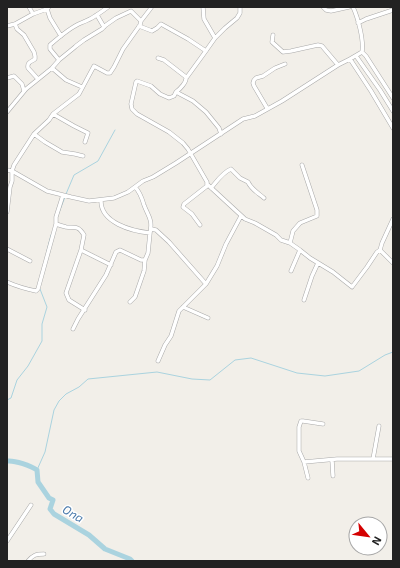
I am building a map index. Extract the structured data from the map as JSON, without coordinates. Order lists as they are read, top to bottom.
{
  "water": ["Ona"],
  "north": "bottom right"
}
